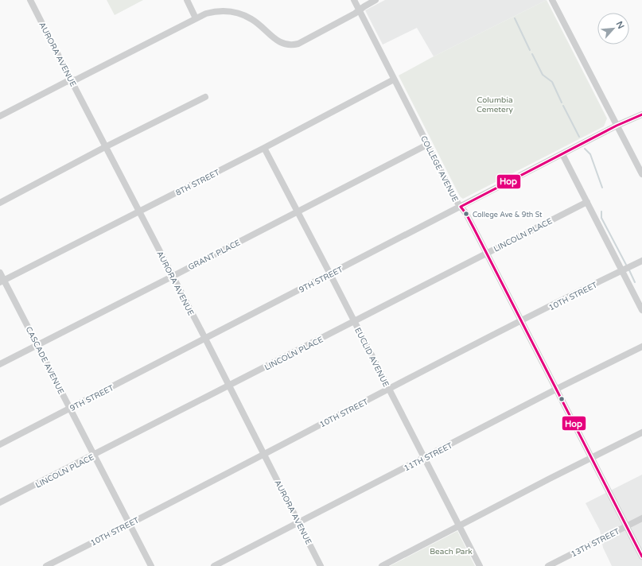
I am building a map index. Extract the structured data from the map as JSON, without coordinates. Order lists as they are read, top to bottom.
{
  "streets": {
    "street": [
      "AURORA AVENUE",
      "COLLEGE AVENUE",
      "8TH STREET",
      "LINCOLN PLACE",
      "GRANT PLACE",
      "9TH STREET",
      "10TH STREET",
      "EUCLID AVENUE",
      "CASCADE AVENUE",
      "11TH STREET",
      "13TH STREET"
    ]
  },
  "crossings": [
    ["AURORA AVENUE", "8TH STREET"],
    ["AURORA AVENUE", "LINCOLN PLACE"],
    ["AURORA AVENUE", "GRANT PLACE"],
    ["AURORA AVENUE", "9TH STREET"],
    ["AURORA AVENUE", "10TH STREET"],
    ["AURORA AVENUE", "11TH STREET"],
    ["COLLEGE AVENUE", "8TH STREET"],
    ["COLLEGE AVENUE", "LINCOLN PLACE"],
    ["COLLEGE AVENUE", "GRANT PLACE"],
    ["COLLEGE AVENUE", "9TH STREET"],
    ["COLLEGE AVENUE", "10TH STREET"],
    ["COLLEGE AVENUE", "11TH STREET"],
    ["COLLEGE AVENUE", "13TH STREET"],
    ["8TH STREET", "EUCLID AVENUE"],
    ["8TH STREET", "CASCADE AVENUE"],
    ["LINCOLN PLACE", "EUCLID AVENUE"],
    ["LINCOLN PLACE", "CASCADE AVENUE"],
    ["GRANT PLACE", "EUCLID AVENUE"],
    ["GRANT PLACE", "CASCADE AVENUE"],
    ["9TH STREET", "EUCLID AVENUE"],
    ["9TH STREET", "CASCADE AVENUE"],
    ["10TH STREET", "EUCLID AVENUE"],
    ["10TH STREET", "CASCADE AVENUE"],
    ["EUCLID AVENUE", "11TH STREET"]
  ],
  "parks": ["Columbia Cemetery", "Beach Park"],
  "places": ["College Ave & 9th St"],
  "lines": ["transit line Hop"],
  "north": "top right"
}
